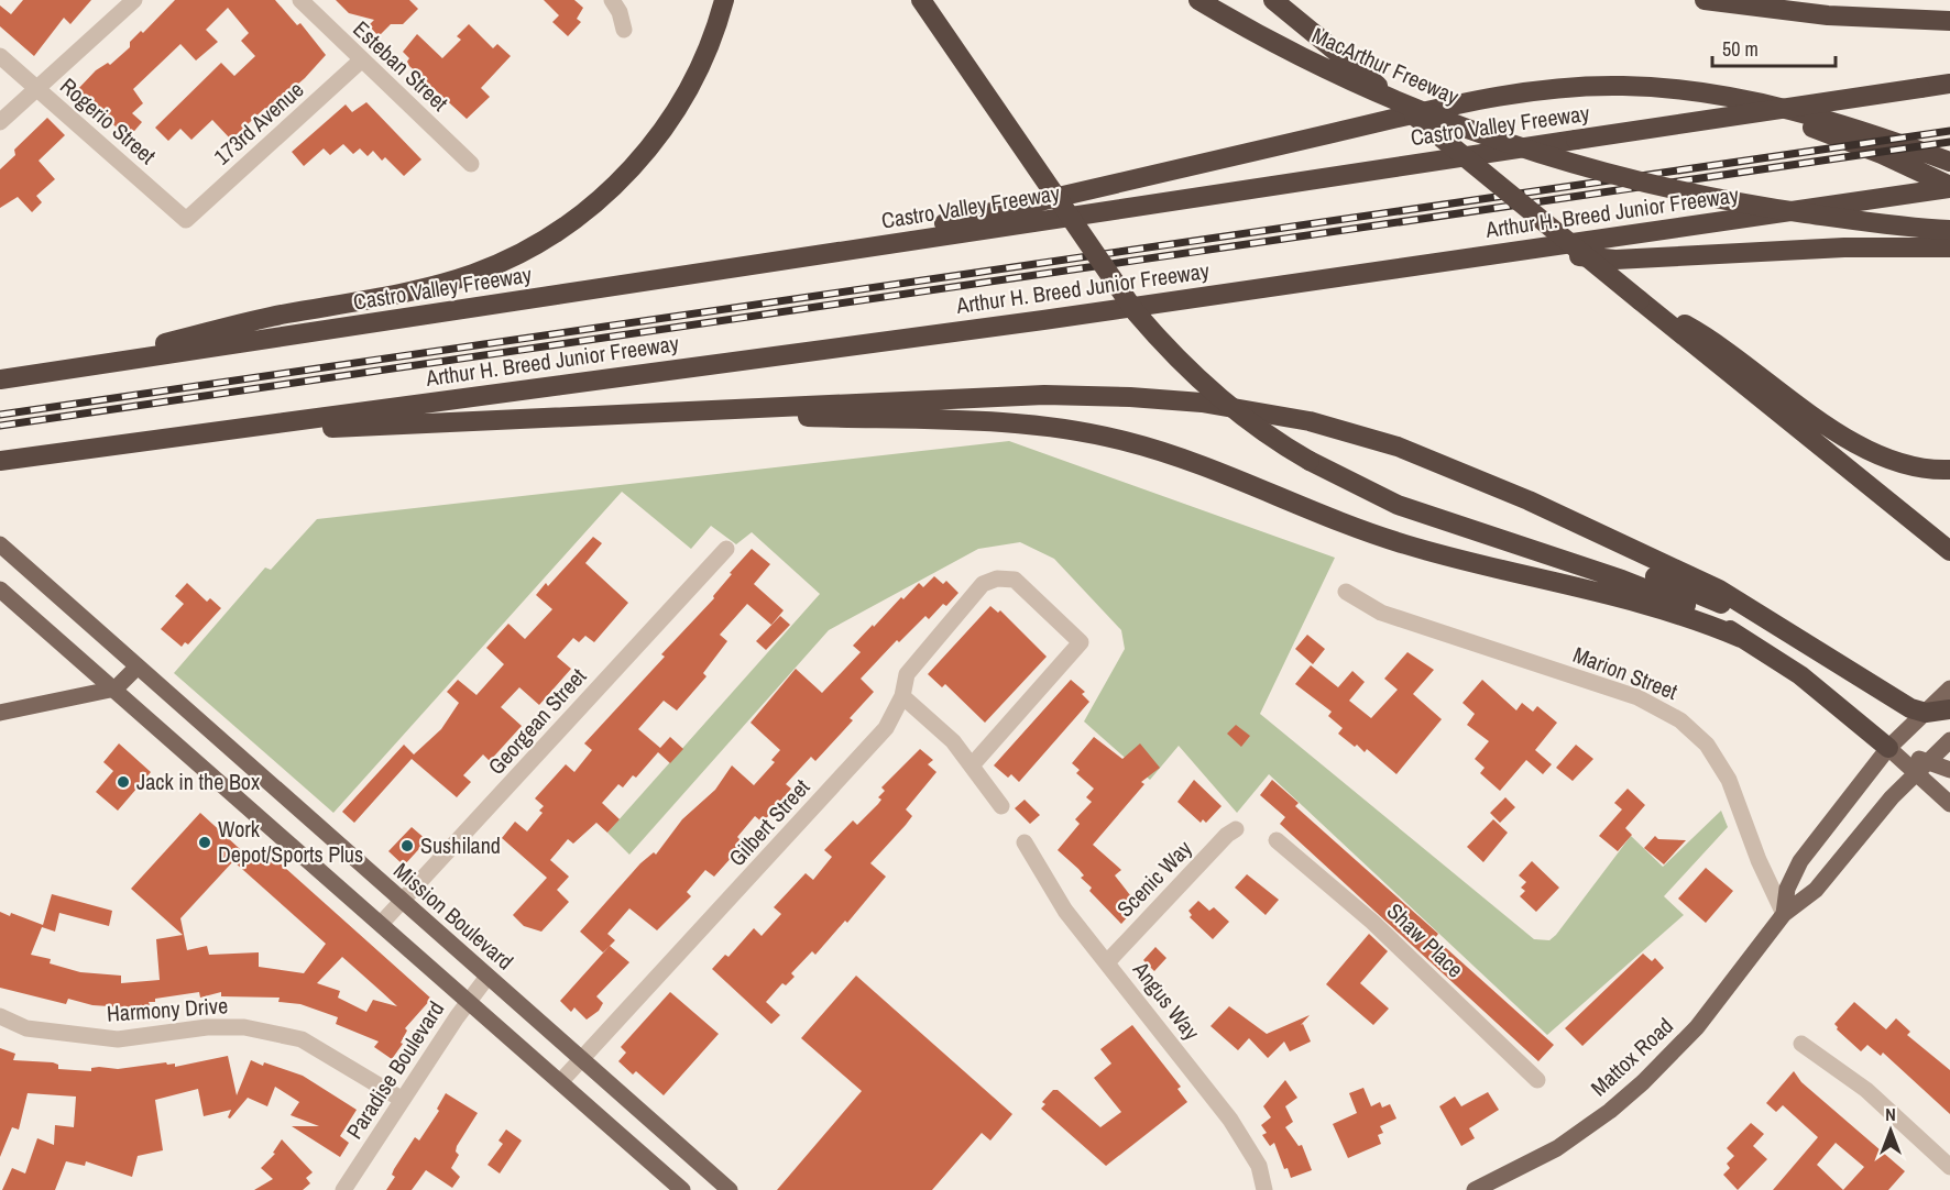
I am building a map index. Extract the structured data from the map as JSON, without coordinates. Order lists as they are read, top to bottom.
{
  "streets": {
    "highway": ["MacArthur Freeway", "Castro Valley Freeway", "Arthur H. Breed Junior Freeway"],
    "main road": ["Mission Boulevard", "Mattox Road"],
    "street": [
      "Esteban Street",
      "Rogerio Street",
      "173rd Avenue",
      "Marion Street",
      "Georgean Street",
      "Gilbert Street",
      "Scenic Way",
      "Shaw Place",
      "Angus Way",
      "Harmony Drive",
      "Paradise Boulevard"
    ]
  },
  "crossings": [
    ["Esteban Street", "173rd Avenue"],
    ["Rogerio Street", "173rd Avenue"],
    ["Marion Street", "Mattox Road"],
    ["Georgean Street", "Mission Boulevard"],
    ["Gilbert Street", "Mission Boulevard"],
    ["Scenic Way", "Angus Way"],
    ["Mission Boulevard", "Paradise Boulevard"],
    ["Harmony Drive", "Paradise Boulevard"]
  ],
  "places": ["Jack in the Box", "Work Depot/Sports Plus", "Sushiland"],
  "scale_bar": "50 m",
  "north": "top"
}
